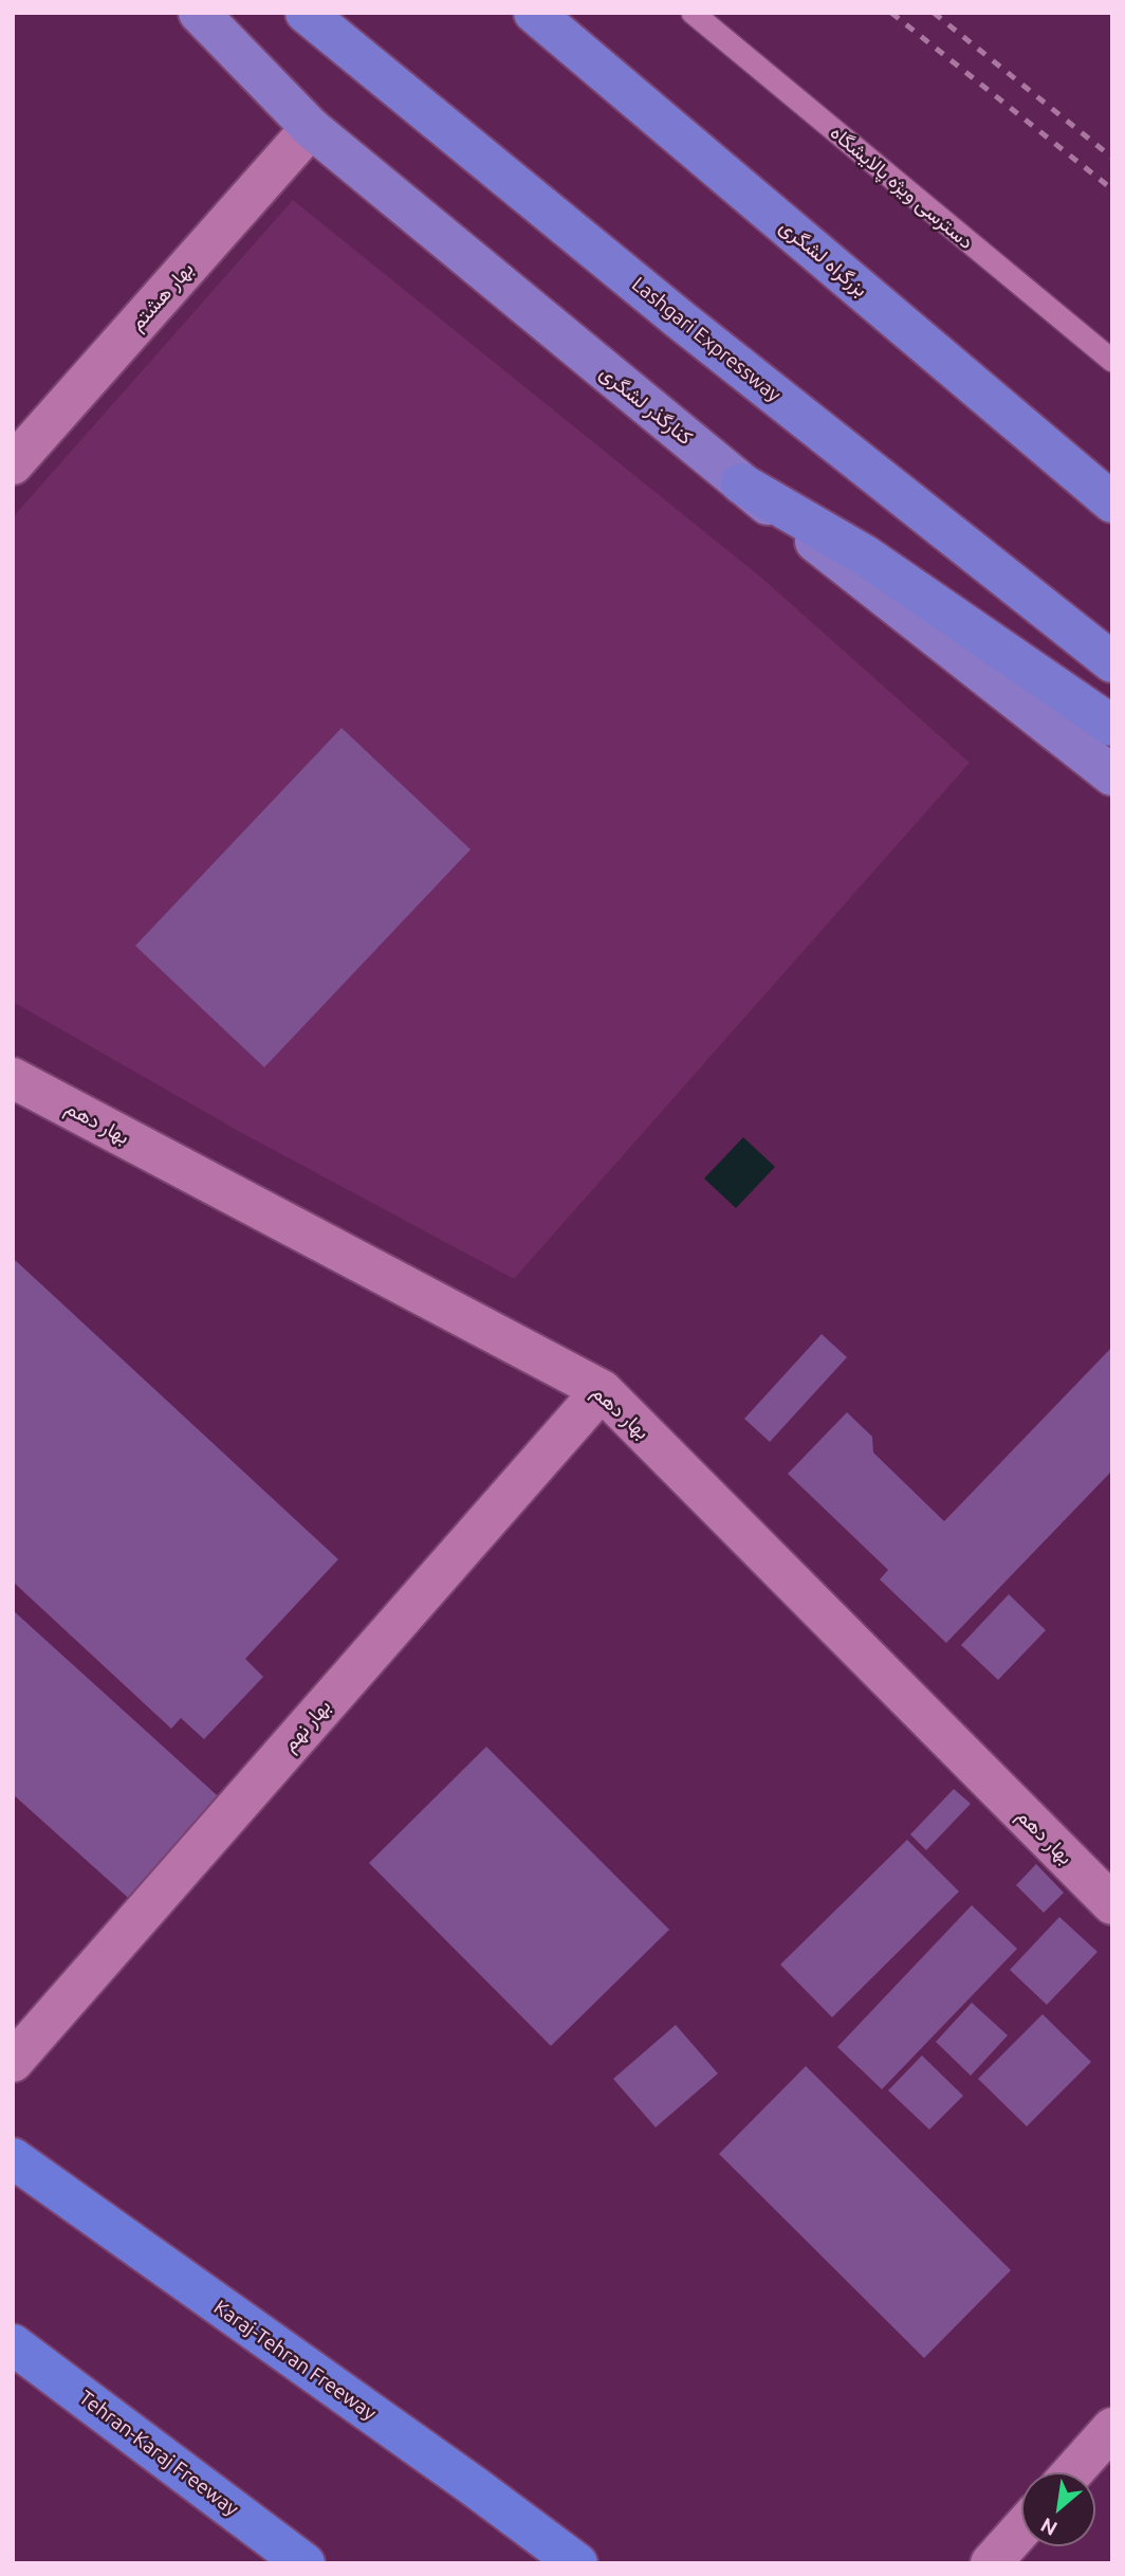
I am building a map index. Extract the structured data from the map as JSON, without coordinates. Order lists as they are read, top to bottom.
{
  "streets": {
    "highway": [
      "بزرگراه لشگری",
      "Lashgari Expressway",
      "Karaj-Tehran Freeway",
      "Tehran-Karaj Freeway"
    ],
    "main road": ["کنارگذر لشگری"],
    "street": ["بهار هشتم", "بهار دهم", "بهار نهم"],
    "lane": ["دسترسی ویژه پالایشگاه"]
  },
  "crossings": [
    ["بهار هشتم", "کنارگذر لشگری"],
    ["بهار دهم", "بهار نهم"]
  ],
  "north": "bottom left"
}
